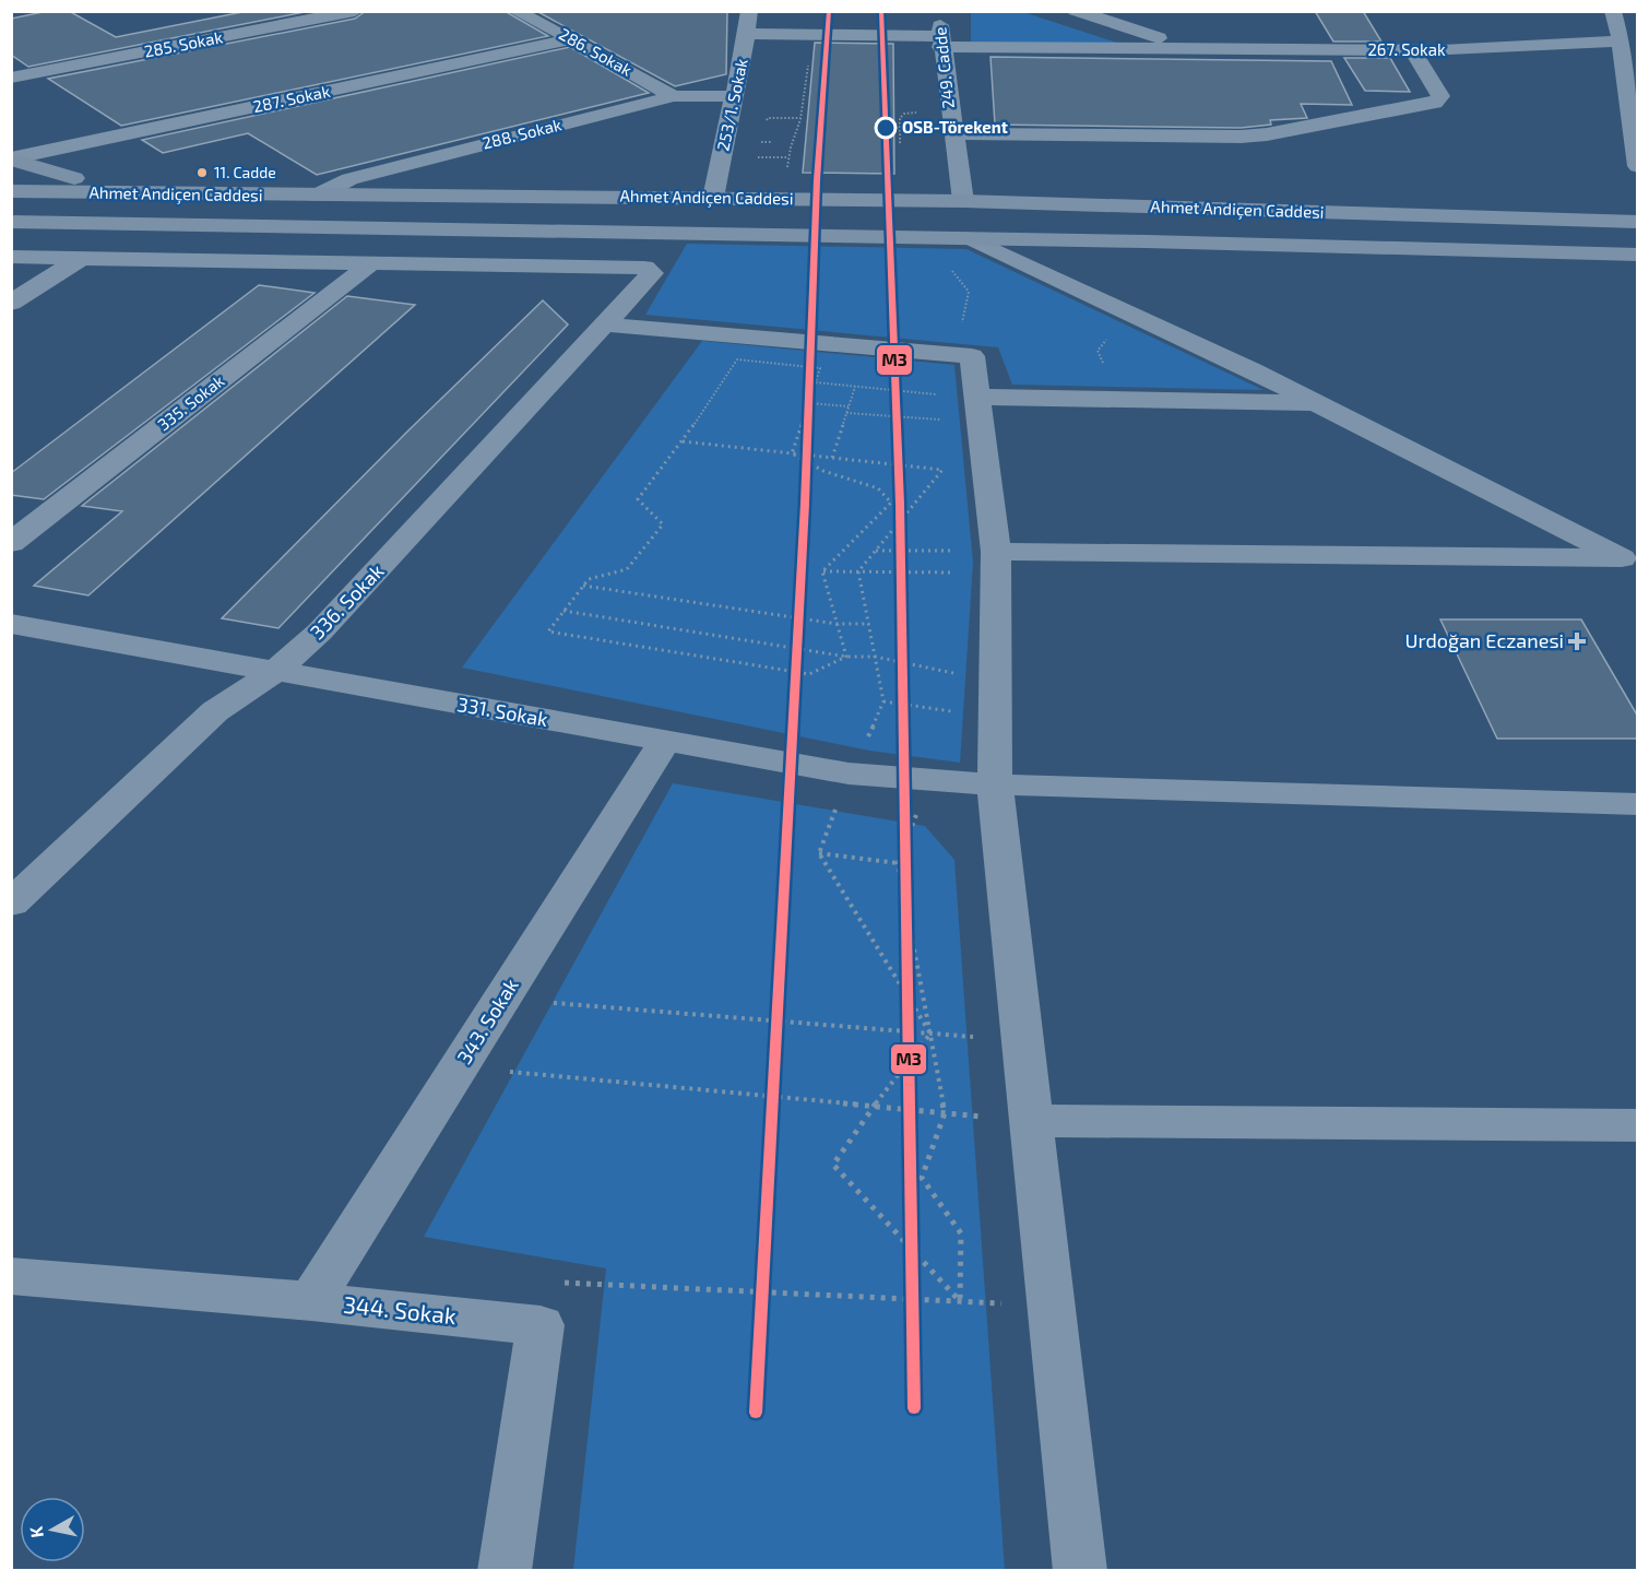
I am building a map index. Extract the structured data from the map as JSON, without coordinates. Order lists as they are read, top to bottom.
{
  "streets": {
    "main road": ["Ahmet Andiçen Caddesi"],
    "street": [
      "285. Sokak",
      "267. Sokak",
      "286. Sokak",
      "249. Cadde",
      "287. Sokak",
      "253/1. Sokak",
      "288. Sokak",
      "335. Sokak",
      "336. Sokak",
      "331. Sokak",
      "343. Sokak",
      "344. Sokak"
    ]
  },
  "crossings": [
    ["267. Sokak", "249. Cadde"],
    ["267. Sokak", "253/1. Sokak"],
    ["286. Sokak", "287. Sokak"],
    ["286. Sokak", "288. Sokak"],
    ["249. Cadde", "Ahmet Andiçen Caddesi"],
    ["253/1. Sokak", "288. Sokak"],
    ["253/1. Sokak", "Ahmet Andiçen Caddesi"],
    ["288. Sokak", "Ahmet Andiçen Caddesi"],
    ["335. Sokak", "336. Sokak"],
    ["336. Sokak", "331. Sokak"],
    ["331. Sokak", "343. Sokak"],
    ["343. Sokak", "344. Sokak"]
  ],
  "places": {
    "other": ["OSB-Törekent", "11. Cadde"],
    "health": ["Urdoğan Eczanesi"]
  },
  "lines": ["transit line M3"],
  "north": "left"
}
